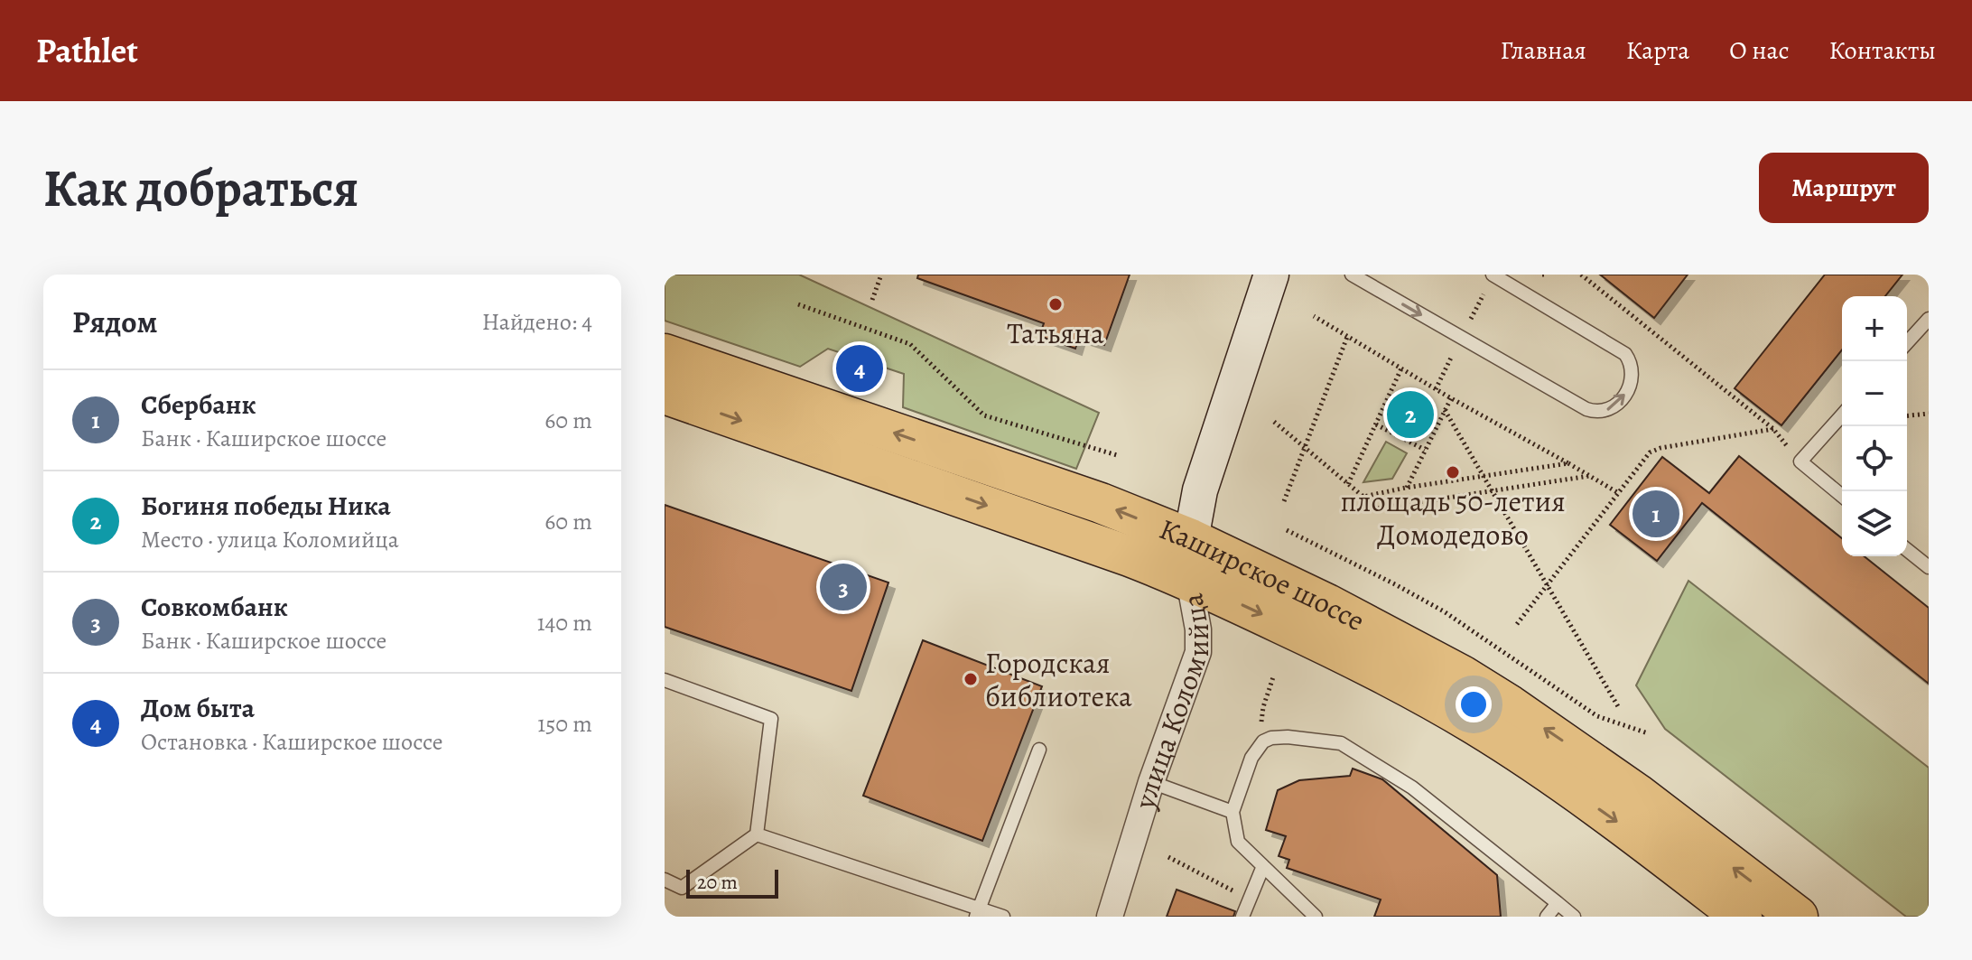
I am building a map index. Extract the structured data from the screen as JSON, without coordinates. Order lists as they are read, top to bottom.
{
  "streets": {
    "main road": ["Каширское шоссе", "улица Коломийца"]
  },
  "crossings": [
    ["Каширское шоссе", "улица Коломийца"]
  ],
  "places": ["Татьяна", "площадь 50-летия Домодедово", "Городская библиотека"],
  "scale_bar": "20 m",
  "page": {
    "header": "Pathlet",
    "nav": [
      "Главная",
      "Карта",
      "О нас",
      "Контакты"
    ],
    "buttons": "Маршрут",
    "title": "Как добраться",
    "heading": ["Рядом", "Найдено: 4"],
    "map_buttons": ["+", "−"],
    "pins": [
      "4",
      "2",
      "1",
      "3"
    ],
    "list": [
      {
        "mark": "1",
        "name": "Сбербанк",
        "note": "Банк · Каширское шоссе",
        "value": "60 m"
      },
      {
        "mark": "2",
        "name": "Богиня победы Ника",
        "note": "Место · улица Коломийца",
        "value": "60 m"
      },
      {
        "mark": "3",
        "name": "Совкомбанк",
        "note": "Банк · Каширское шоссе",
        "value": "140 m"
      },
      {
        "mark": "4",
        "name": "Дом быта",
        "note": "Остановка · Каширское шоссе",
        "value": "150 m"
      }
    ],
    "scale": "20 m"
  }
}
